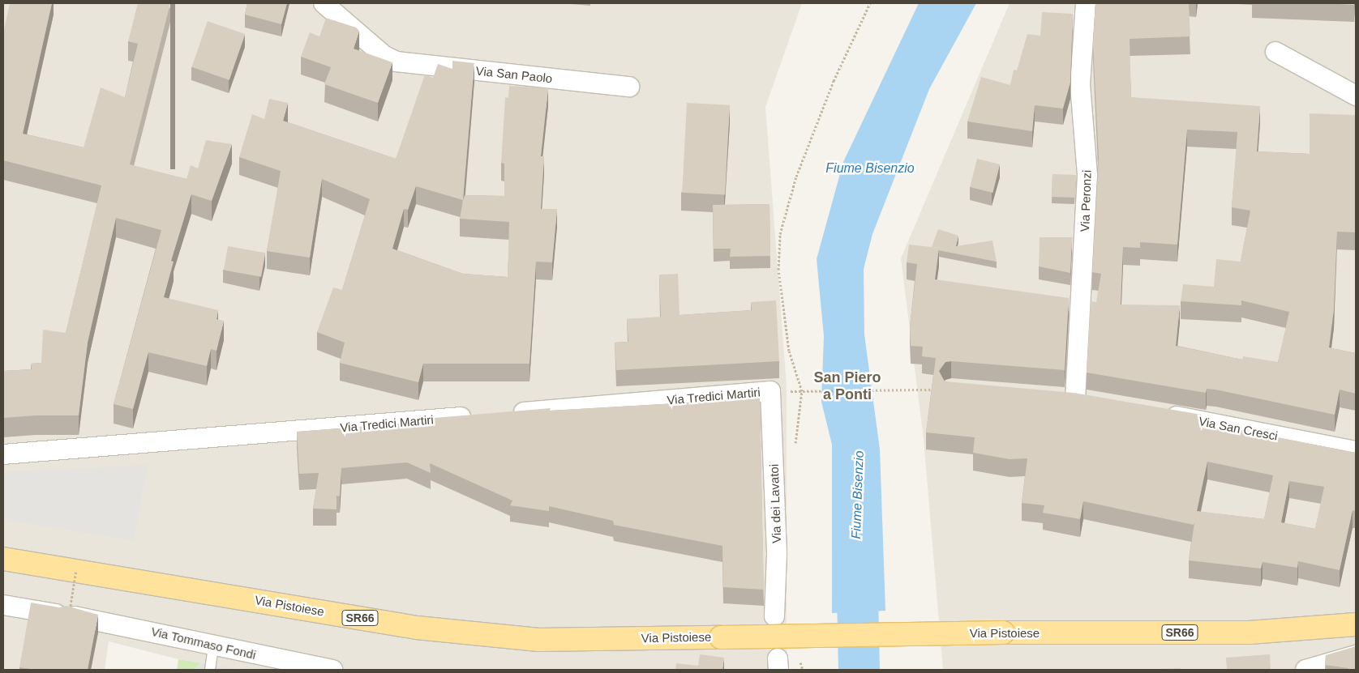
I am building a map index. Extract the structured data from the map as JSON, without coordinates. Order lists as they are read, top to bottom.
{
  "streets": {
    "main road": ["Via Pistoiese", "SR66"],
    "street": [
      "Via San Paolo",
      "Via Peronzi",
      "Via Tredici Martiri",
      "Via San Cresci",
      "Via dei Lavatoi",
      "Via Tommaso Fondi"
    ]
  },
  "crossings": [
    ["Via Tredici Martiri", "Via dei Lavatoi"]
  ],
  "districts": ["San Piero a Ponti"],
  "water": ["Fiume Bisenzio"]
}
